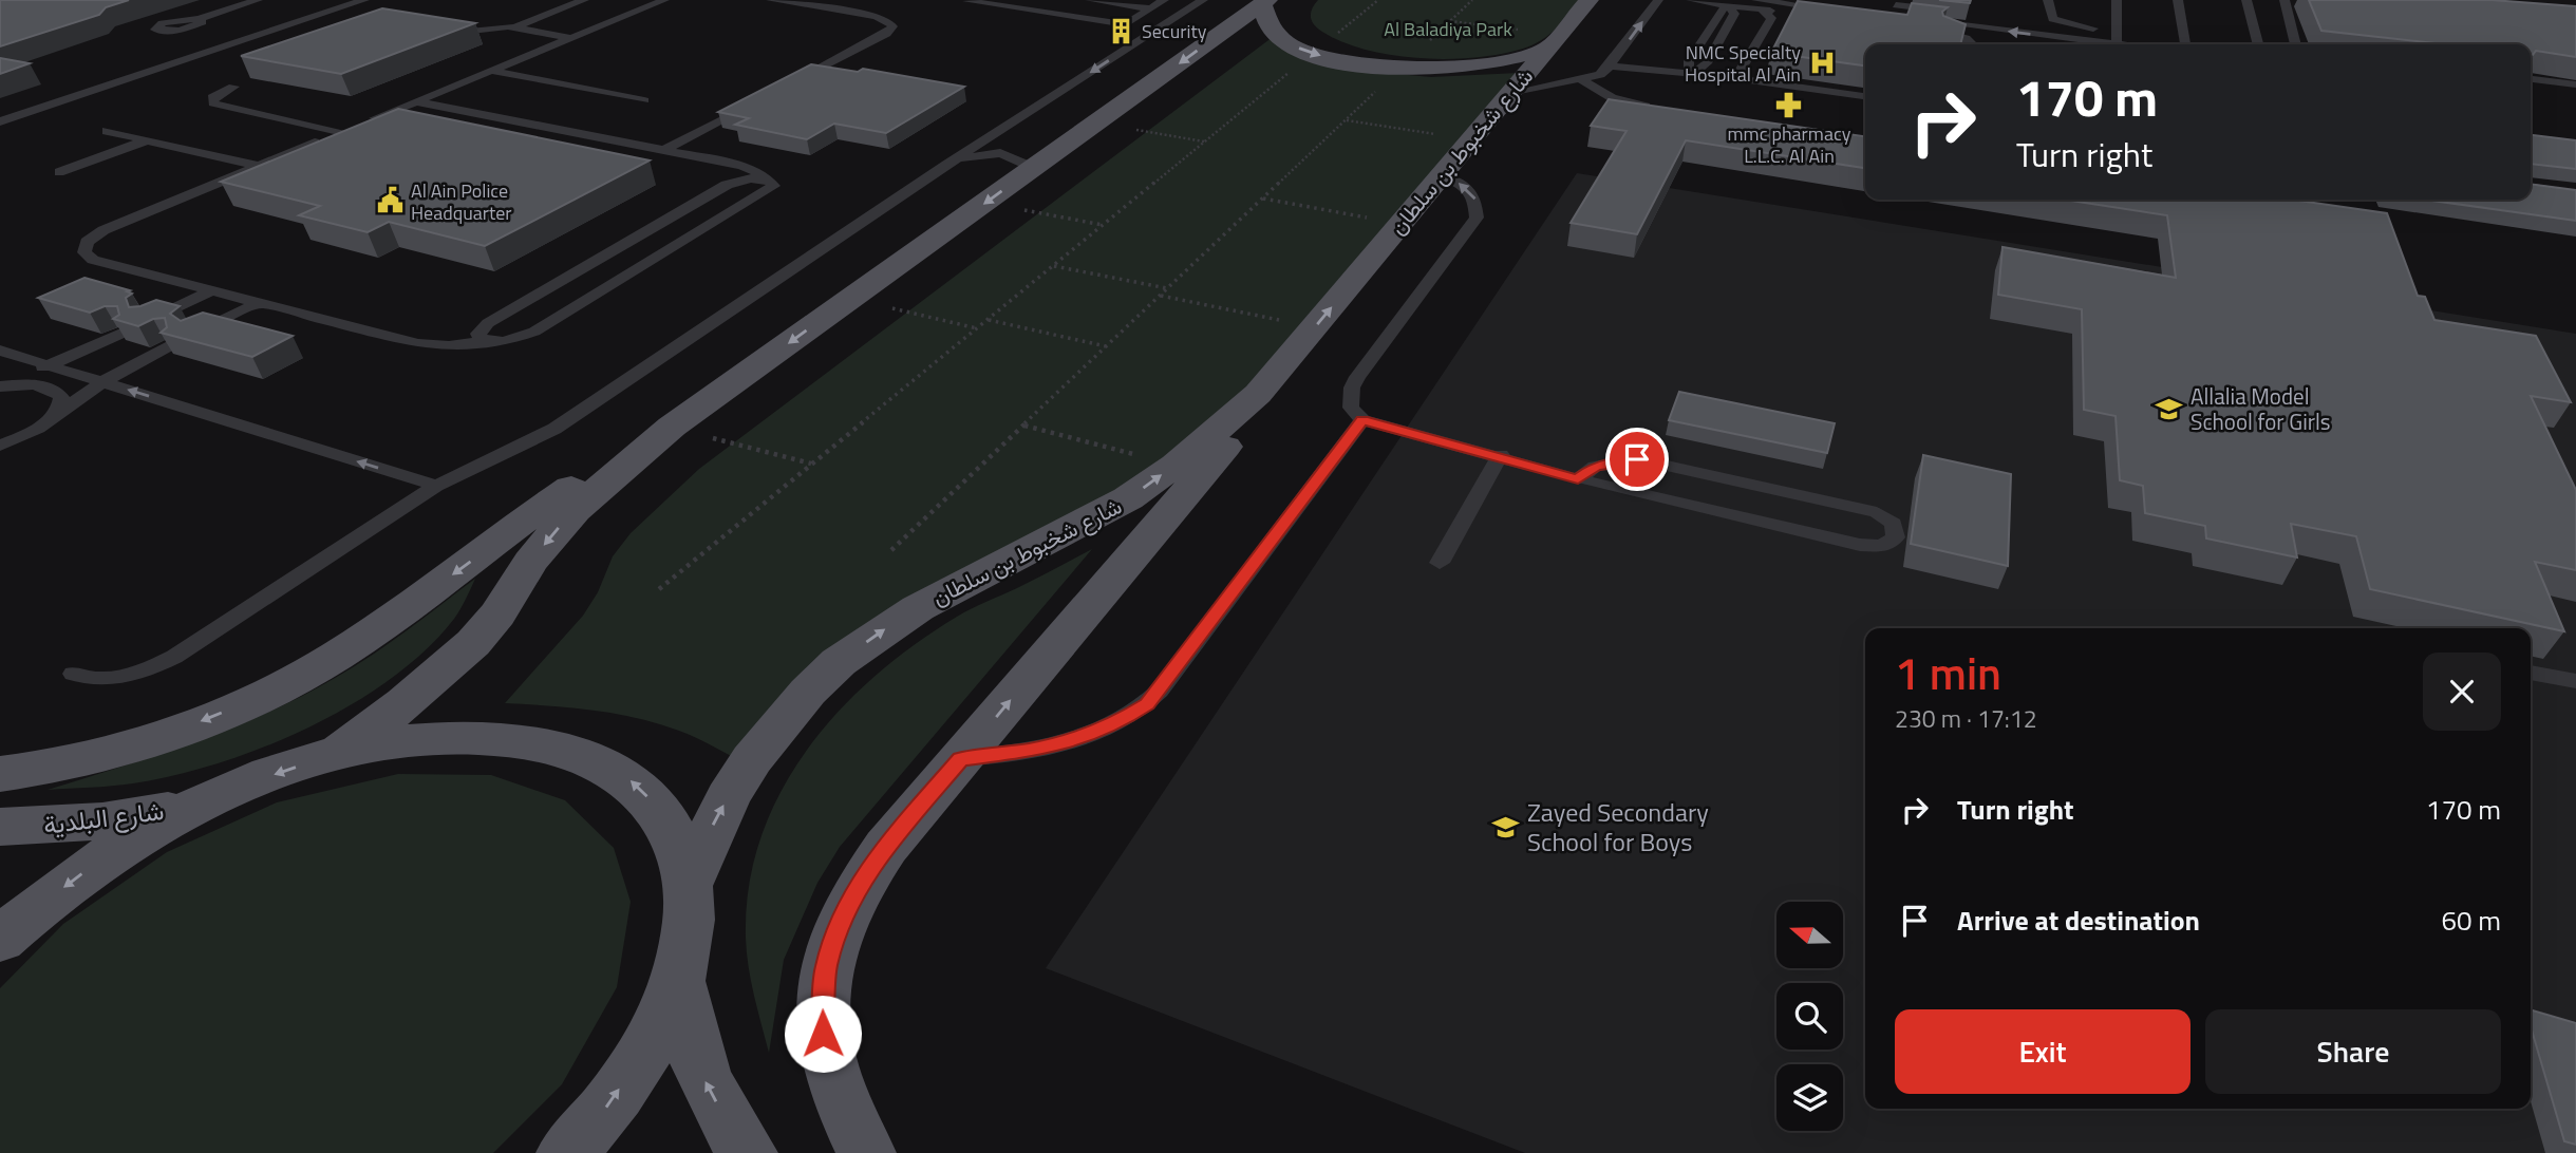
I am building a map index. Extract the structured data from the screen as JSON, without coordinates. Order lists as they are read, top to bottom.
{
  "streets": {
    "main road": ["شارع شخبوط بن سلطان", "شارع البلدية"]
  },
  "parks": ["Al Baladiya Park"],
  "places": {
    "building": ["Security"],
    "hospital": ["NMC Specialty Hospital Al Ain"],
    "pharmacy": ["mmc pharmacy L.L.C. Al Ain"],
    "public building": ["Al Ain Police Headquarter"],
    "school or university": ["Allalia Model School for Girls", "Zayed Secondary School for Boys"]
  },
  "north": "left",
  "page": {
    "turn": ["170 m", "Turn right"],
    "heading": ["1 min", "230 m · 17:12"],
    "list": [
      {
        "name": "Turn right",
        "value": "170 m"
      },
      {
        "name": "Arrive at destination",
        "value": "60 m"
      }
    ],
    "buttons": ["Exit", "Share"]
  }
}
